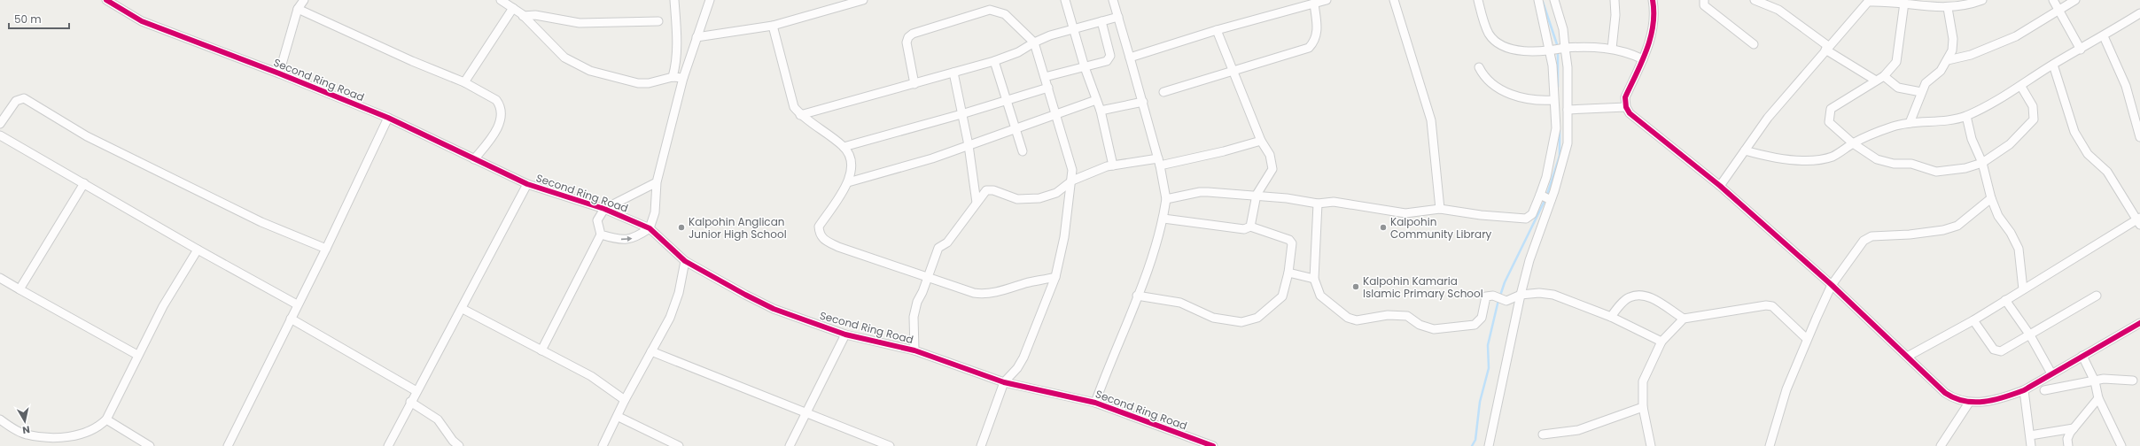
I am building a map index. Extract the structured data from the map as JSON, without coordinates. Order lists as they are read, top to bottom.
{
  "streets": {
    "street": ["Second Ring Road"]
  },
  "places": ["Kalpohin Anglican Junior High School", "Kalpohin Community Library", "Kalpohin Kamaria Islamic Primary School"],
  "scale_bar": "50 m",
  "north": "bottom"
}
